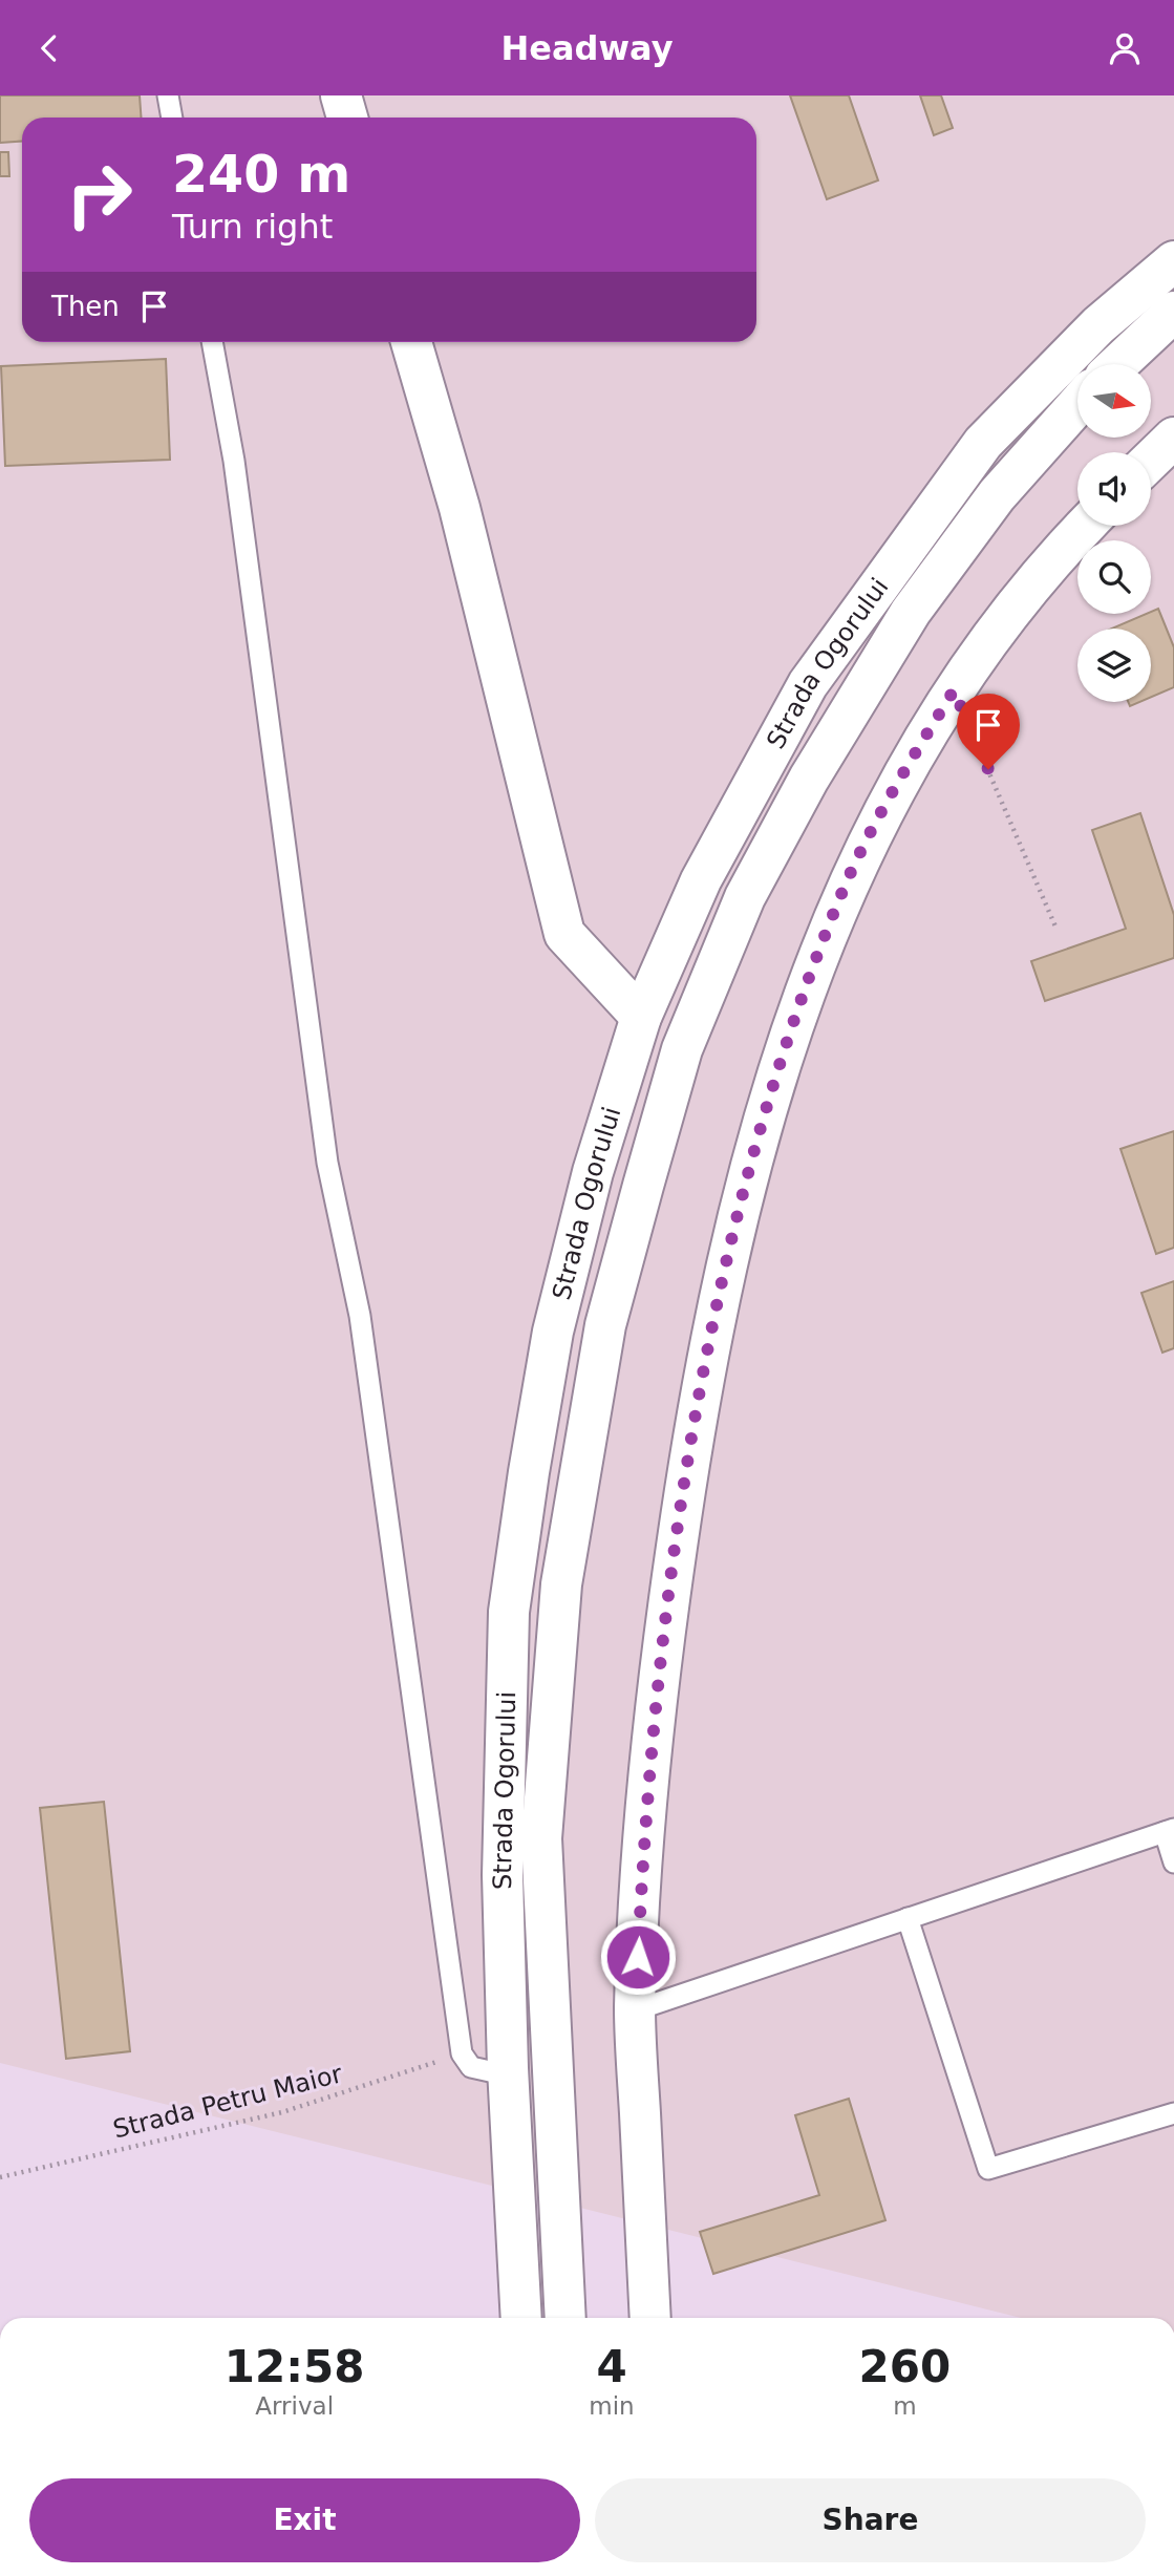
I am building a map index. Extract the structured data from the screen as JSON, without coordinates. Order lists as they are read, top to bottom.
{
  "streets": {
    "main road": ["Strada Ogorului"],
    "path": ["Strada Petru Maior"]
  },
  "north": "right",
  "page": {
    "header": "Headway",
    "turn": ["240 m", "Turn right"],
    "then": "Then",
    "eta": [
      "12:58",
      "Arrival",
      "4",
      "min",
      "260",
      "m"
    ],
    "buttons": ["Exit", "Share"]
  }
}
